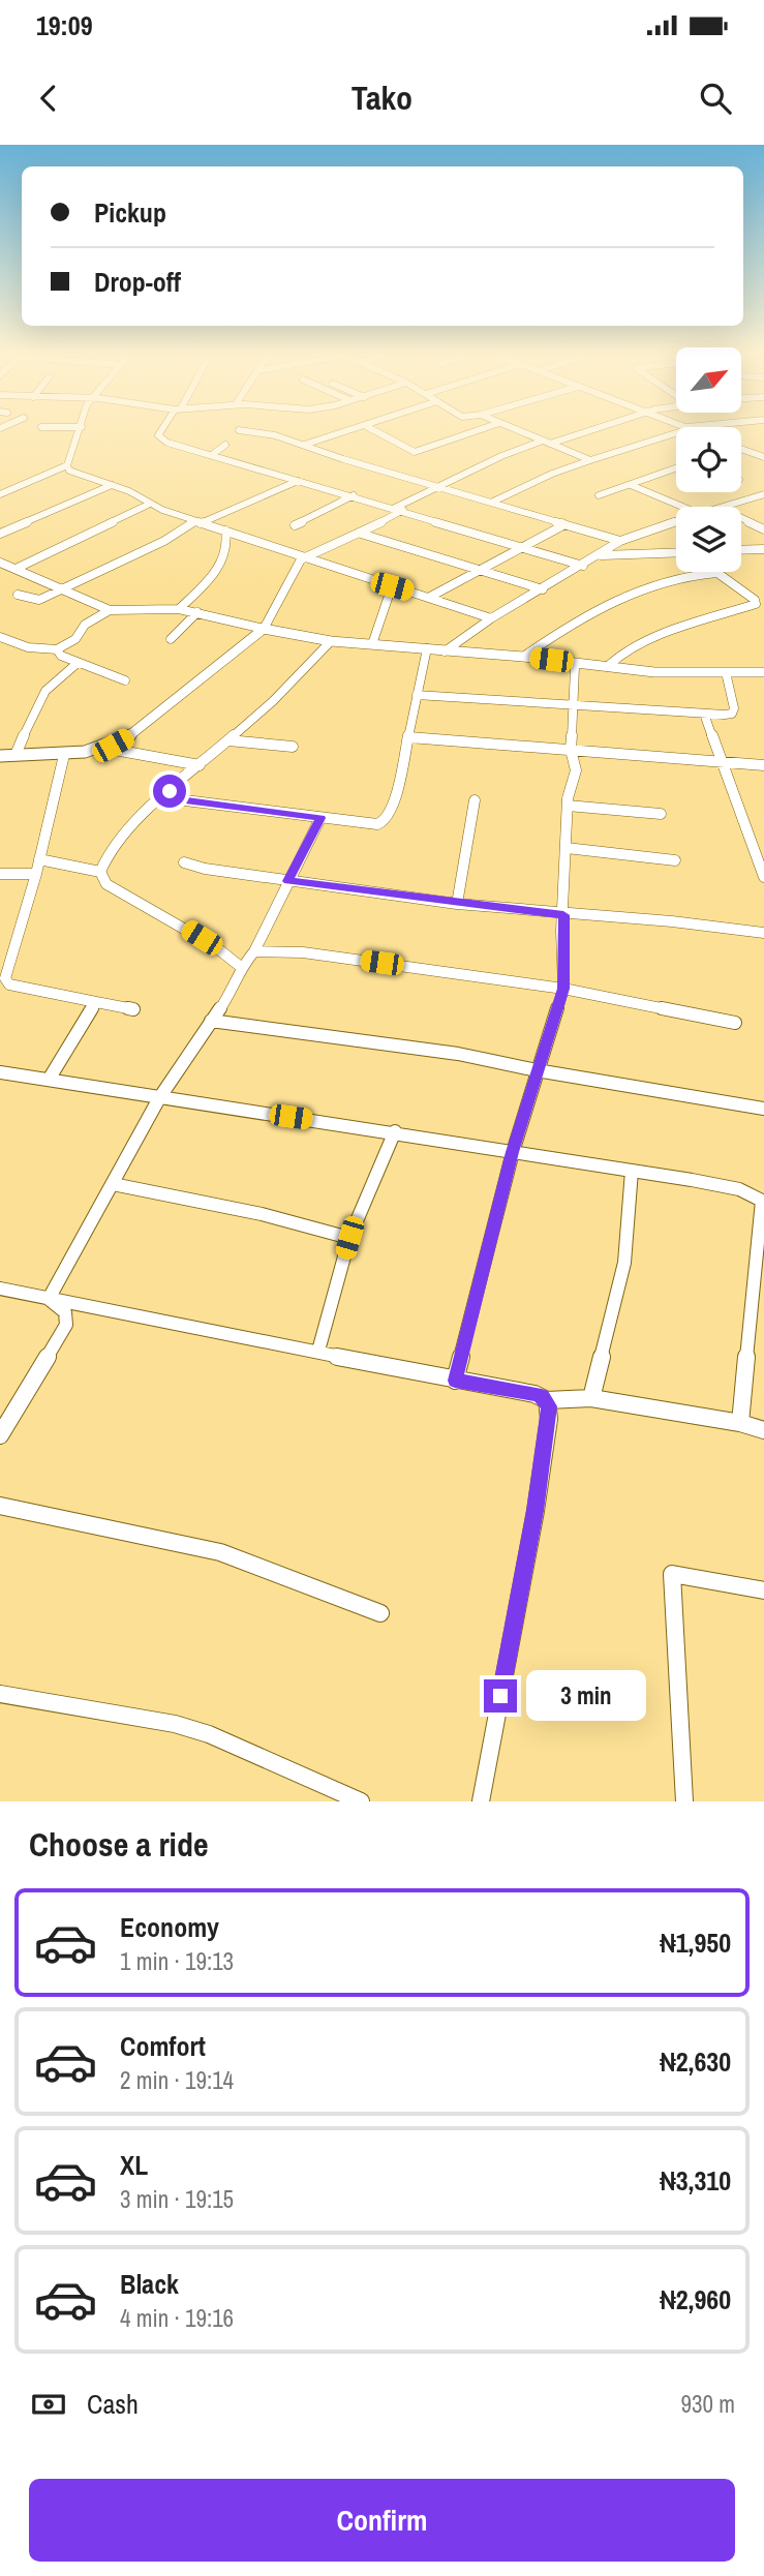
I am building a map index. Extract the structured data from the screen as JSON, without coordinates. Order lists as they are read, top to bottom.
{
  "north": "top right",
  "page": {
    "status": "19:09",
    "header": "Tako",
    "banner": ["Pickup", "Drop-off"],
    "bubble": "3 min",
    "heading": "Choose a ride",
    "list": [
      {
        "name": "Economy",
        "note": "1 min · 19:13",
        "value": "₦1,950"
      },
      {
        "name": "Comfort",
        "note": "2 min · 19:14",
        "value": "₦2,630"
      },
      {
        "name": "XL",
        "note": "3 min · 19:15",
        "value": "₦3,310"
      },
      {
        "name": "Black",
        "note": "4 min · 19:16",
        "value": "₦2,960"
      }
    ],
    "pay": ["Cash", "930 m"],
    "buttons": "Confirm"
  }
}
